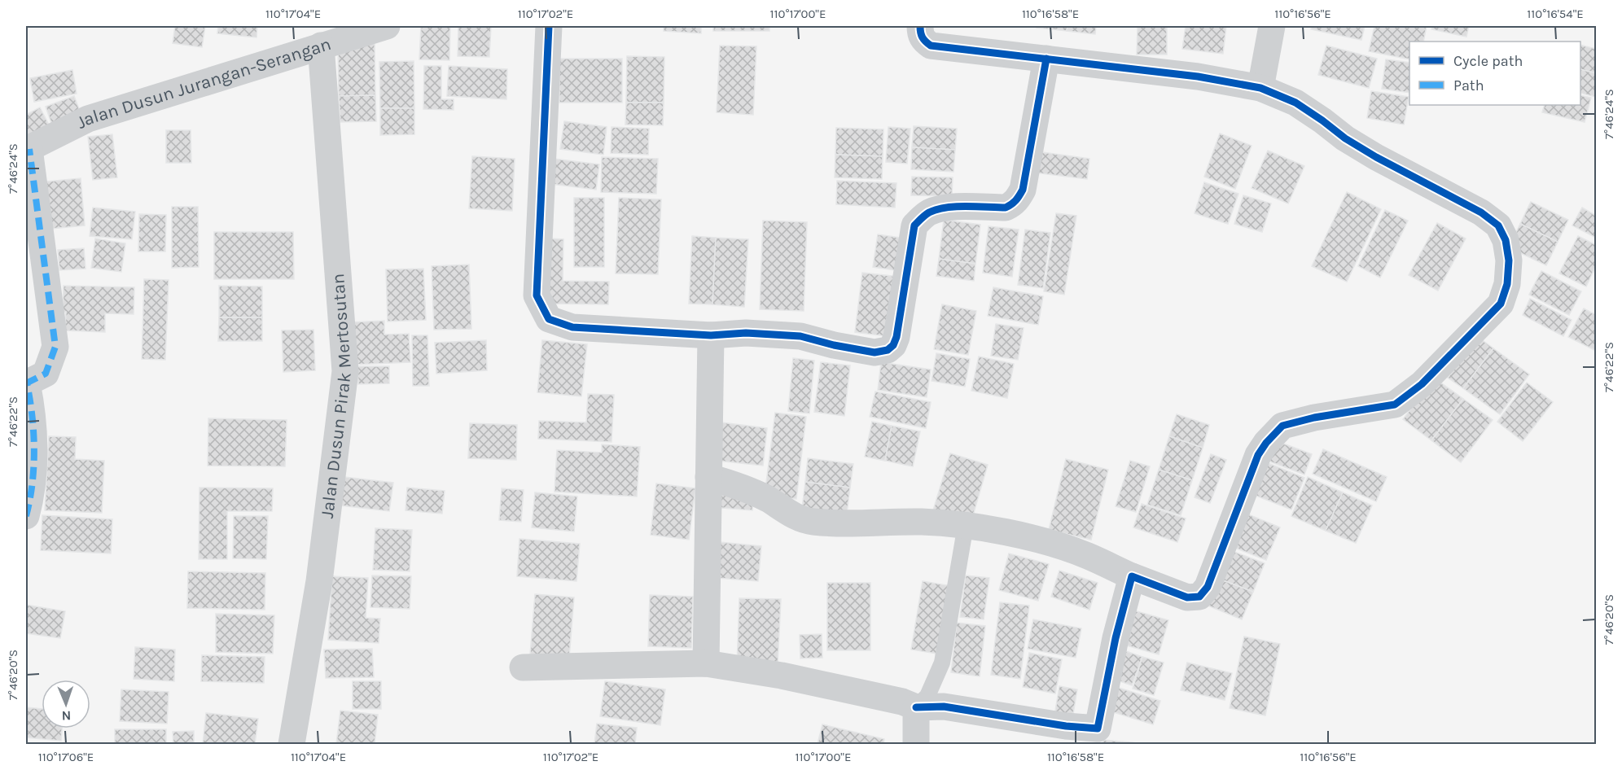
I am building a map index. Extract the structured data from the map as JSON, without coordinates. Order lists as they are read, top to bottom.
{
  "streets": {
    "street": ["Jalan Dusun Jurangan-Serangan", "Jalan Dusun Pirak Mertosutan"]
  },
  "crossings": [
    ["Jalan Dusun Jurangan-Serangan", "Jalan Dusun Pirak Mertosutan"]
  ],
  "legend": ["Cycle path", "Path"],
  "north": "bottom",
  "coordinates": [
    "110°17'04\"E",
    "110°17'02\"E",
    "110°17'00\"E",
    "110°16'58\"E",
    "110°16'56\"E",
    "110°16'54\"E",
    "7°46'24\"S",
    "7°46'22\"S",
    "7°46'20\"S",
    "110°17'06\"E"
  ]
}
